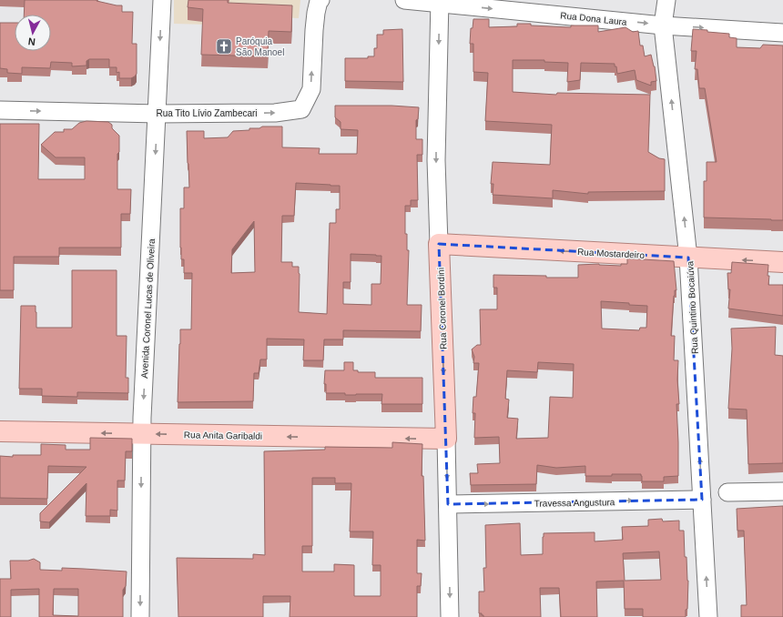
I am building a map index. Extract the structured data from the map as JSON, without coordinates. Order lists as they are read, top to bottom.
{
  "streets": {
    "main road": ["Rua Mostardeiro", "Rua Coronel Bordini", "Rua Anita Garibaldi"],
    "street": [
      "Rua Dona Laura",
      "Rua Tito Lívio Zambecari",
      "Rua Quintino Bocaiúva",
      "Avenida Coronel Lucas de Oliveira",
      "Travessa Angustura"
    ]
  },
  "crossings": [
    ["Rua Dona Laura", "Rua Quintino Bocaiúva"],
    ["Rua Dona Laura", "Rua Coronel Bordini"],
    ["Rua Tito Lívio Zambecari", "Avenida Coronel Lucas de Oliveira"],
    ["Rua Mostardeiro", "Rua Quintino Bocaiúva"],
    ["Rua Mostardeiro", "Rua Coronel Bordini"],
    ["Rua Quintino Bocaiúva", "Travessa Angustura"],
    ["Avenida Coronel Lucas de Oliveira", "Rua Anita Garibaldi"],
    ["Rua Coronel Bordini", "Rua Anita Garibaldi"],
    ["Rua Coronel Bordini", "Travessa Angustura"]
  ],
  "one_way": [
    "Rua Dona Laura",
    "Rua Tito Lívio Zambecari",
    "Rua Mostardeiro",
    "Rua Quintino Bocaiúva",
    "Avenida Coronel Lucas de Oliveira",
    "Rua Coronel Bordini",
    "Rua Anita Garibaldi",
    "Travessa Angustura"
  ],
  "places": {
    "church": ["Paróquia São Manoel"]
  },
  "north": "bottom"
}
